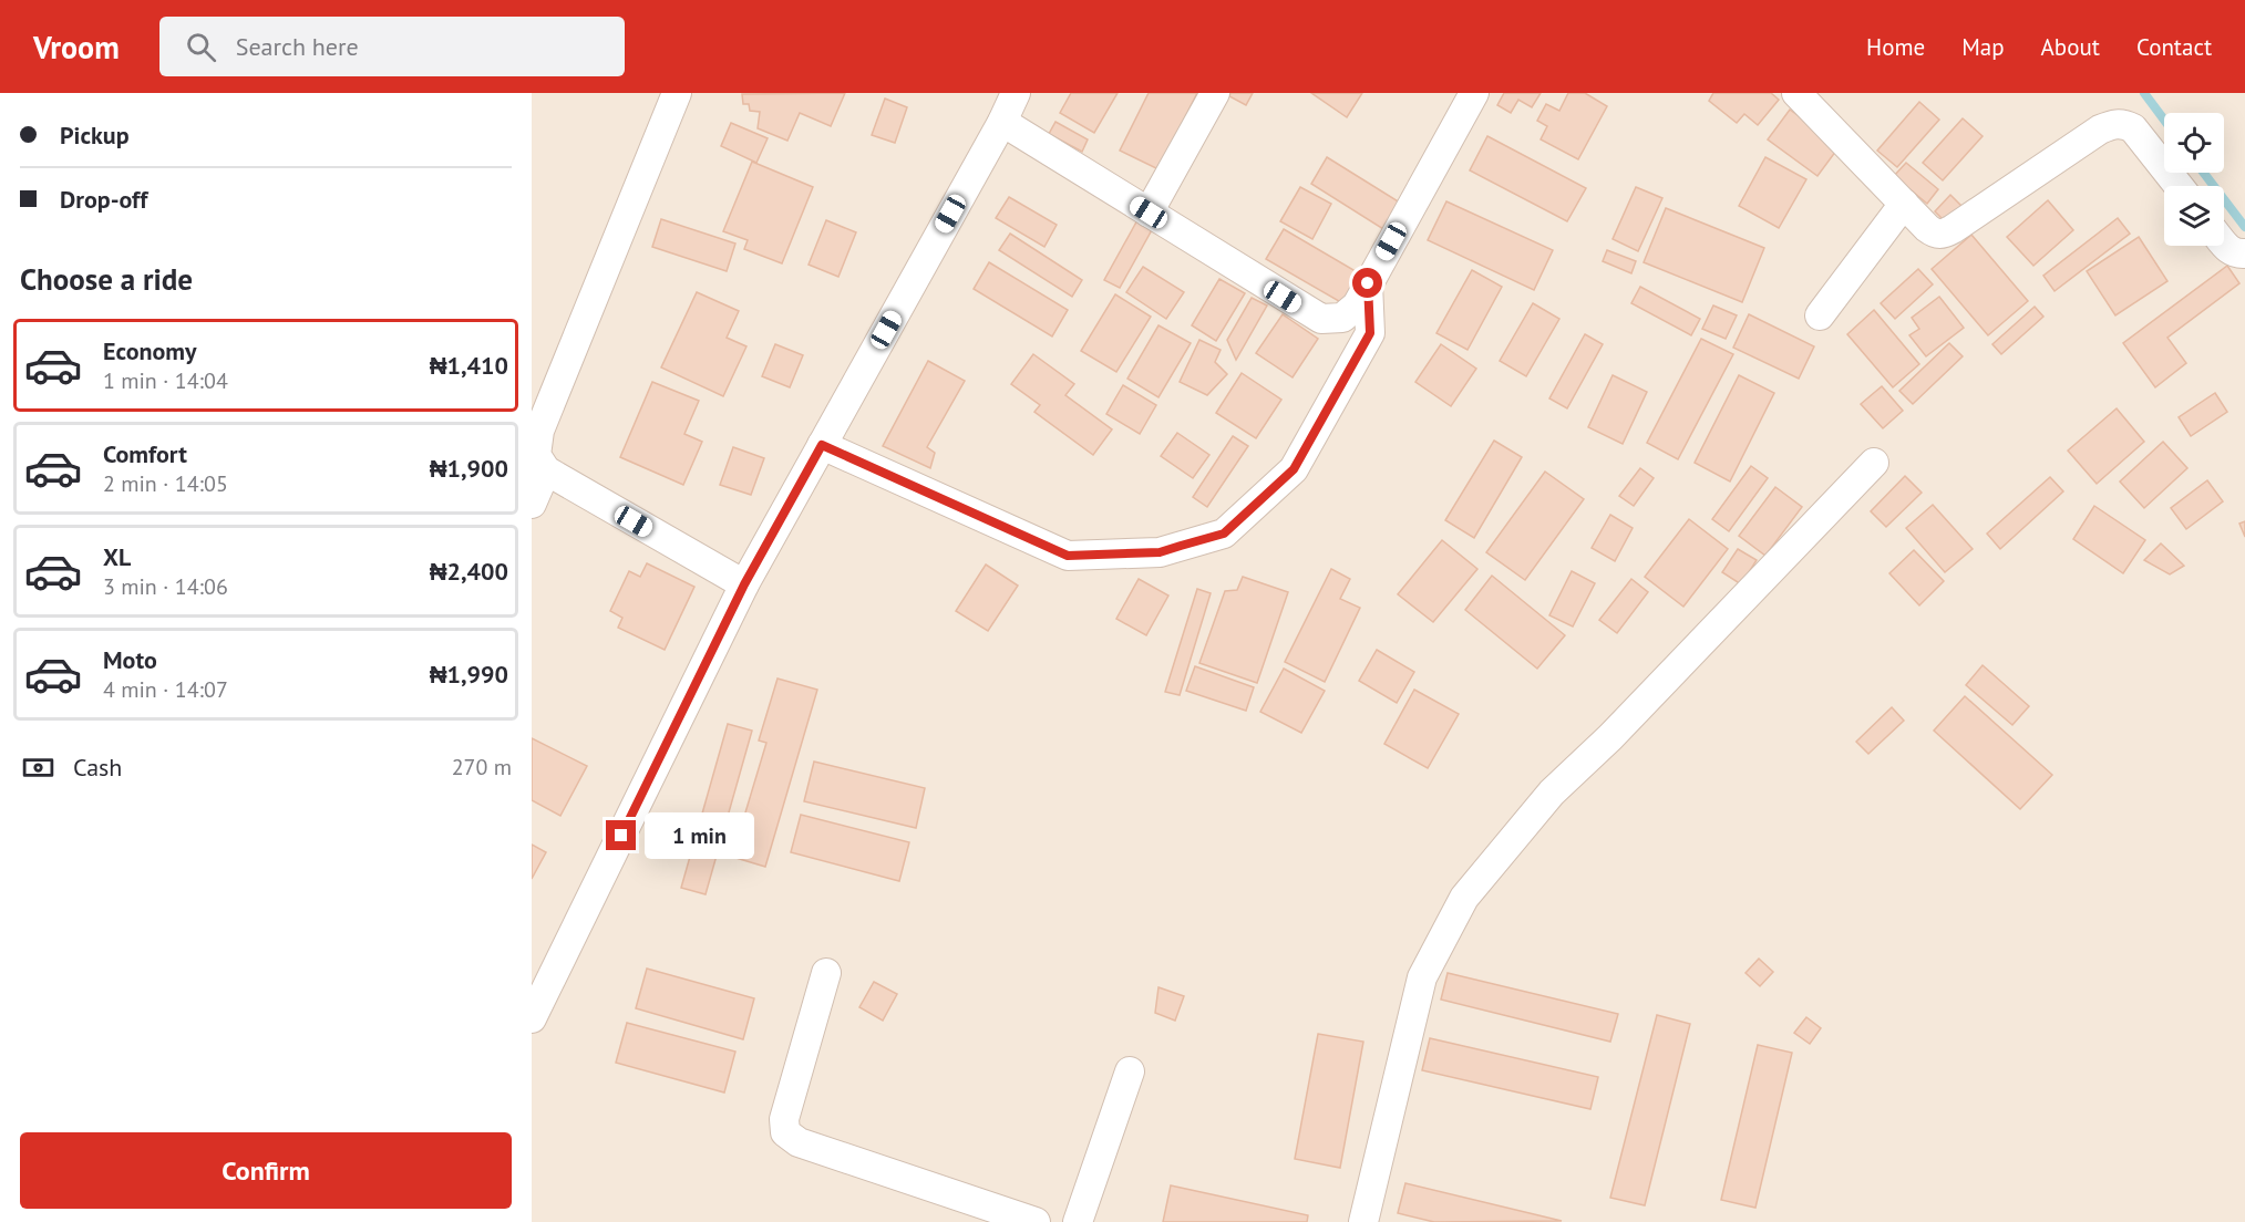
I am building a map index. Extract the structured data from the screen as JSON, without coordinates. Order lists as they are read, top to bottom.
{
  "page": {
    "header": "Vroom",
    "search": "Search here",
    "nav": [
      "Home",
      "Map",
      "About",
      "Contact"
    ],
    "banner": ["Pickup", "Drop-off"],
    "heading": "Choose a ride",
    "list": [
      {
        "name": "Economy",
        "note": "1 min · 14:04",
        "value": "₦1,410"
      },
      {
        "name": "Comfort",
        "note": "2 min · 14:05",
        "value": "₦1,900"
      },
      {
        "name": "XL",
        "note": "3 min · 14:06",
        "value": "₦2,400"
      },
      {
        "name": "Moto",
        "note": "4 min · 14:07",
        "value": "₦1,990"
      }
    ],
    "pay": ["Cash", "270 m"],
    "bubble": "1 min",
    "buttons": "Confirm"
  }
}
